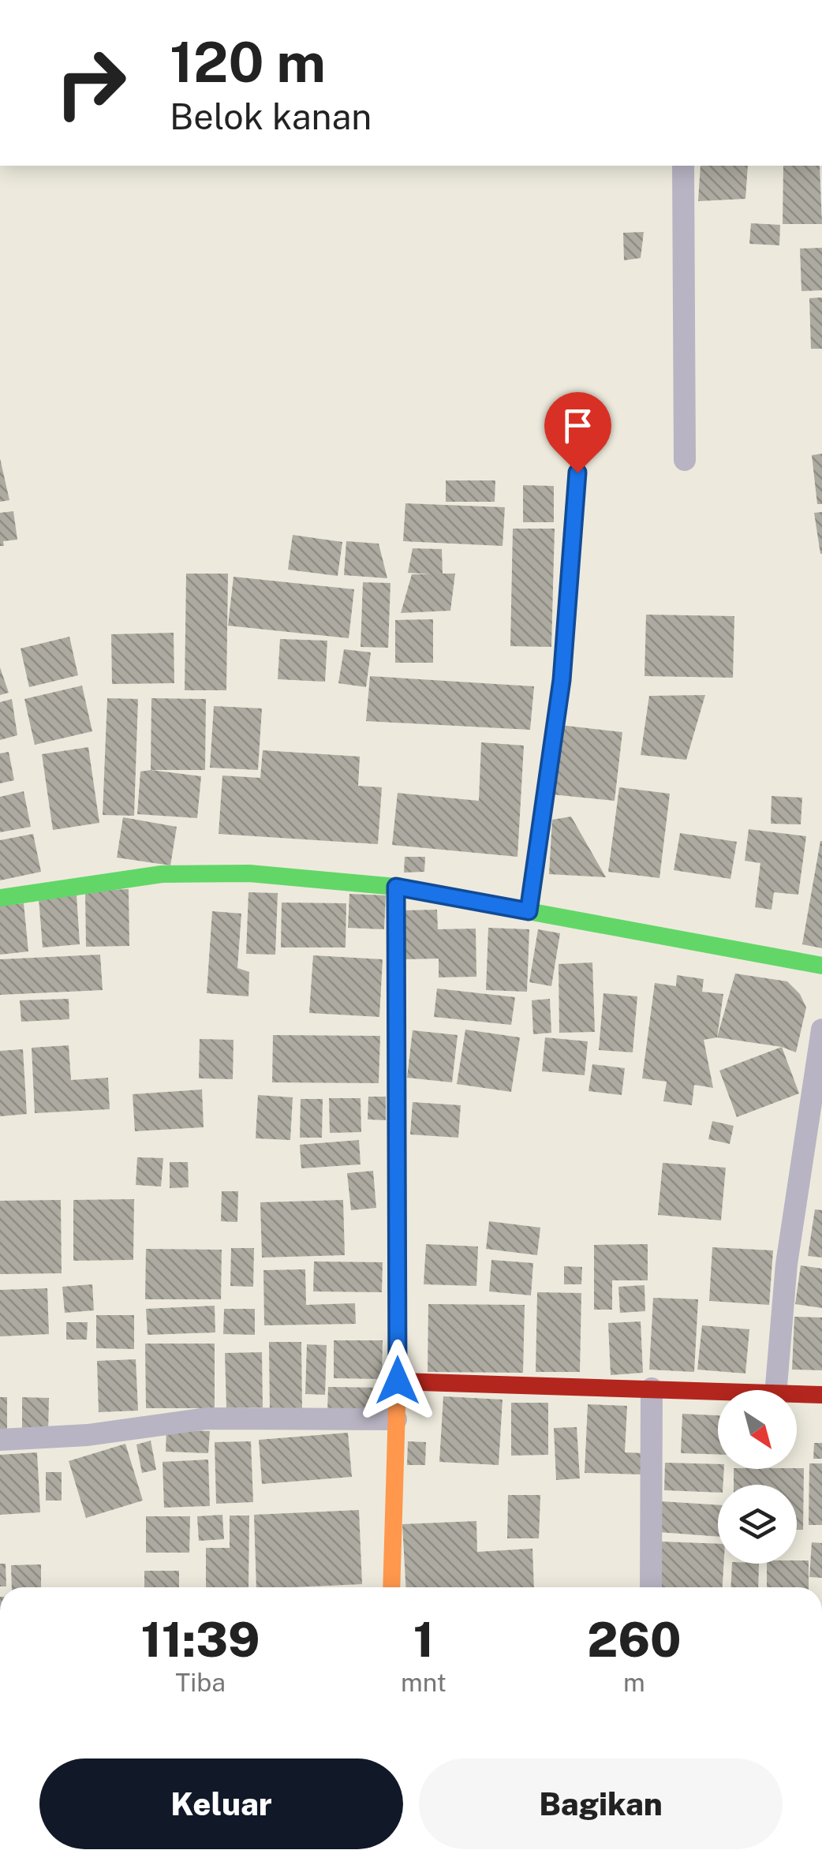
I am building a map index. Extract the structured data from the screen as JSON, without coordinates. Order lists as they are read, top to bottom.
{
  "north": "bottom right",
  "page": {
    "turn": ["120 m", "Belok kanan"],
    "eta": [
      "11:39",
      "Tiba",
      "1",
      "mnt",
      "260",
      "m"
    ],
    "buttons": ["Keluar", "Bagikan"]
  }
}
